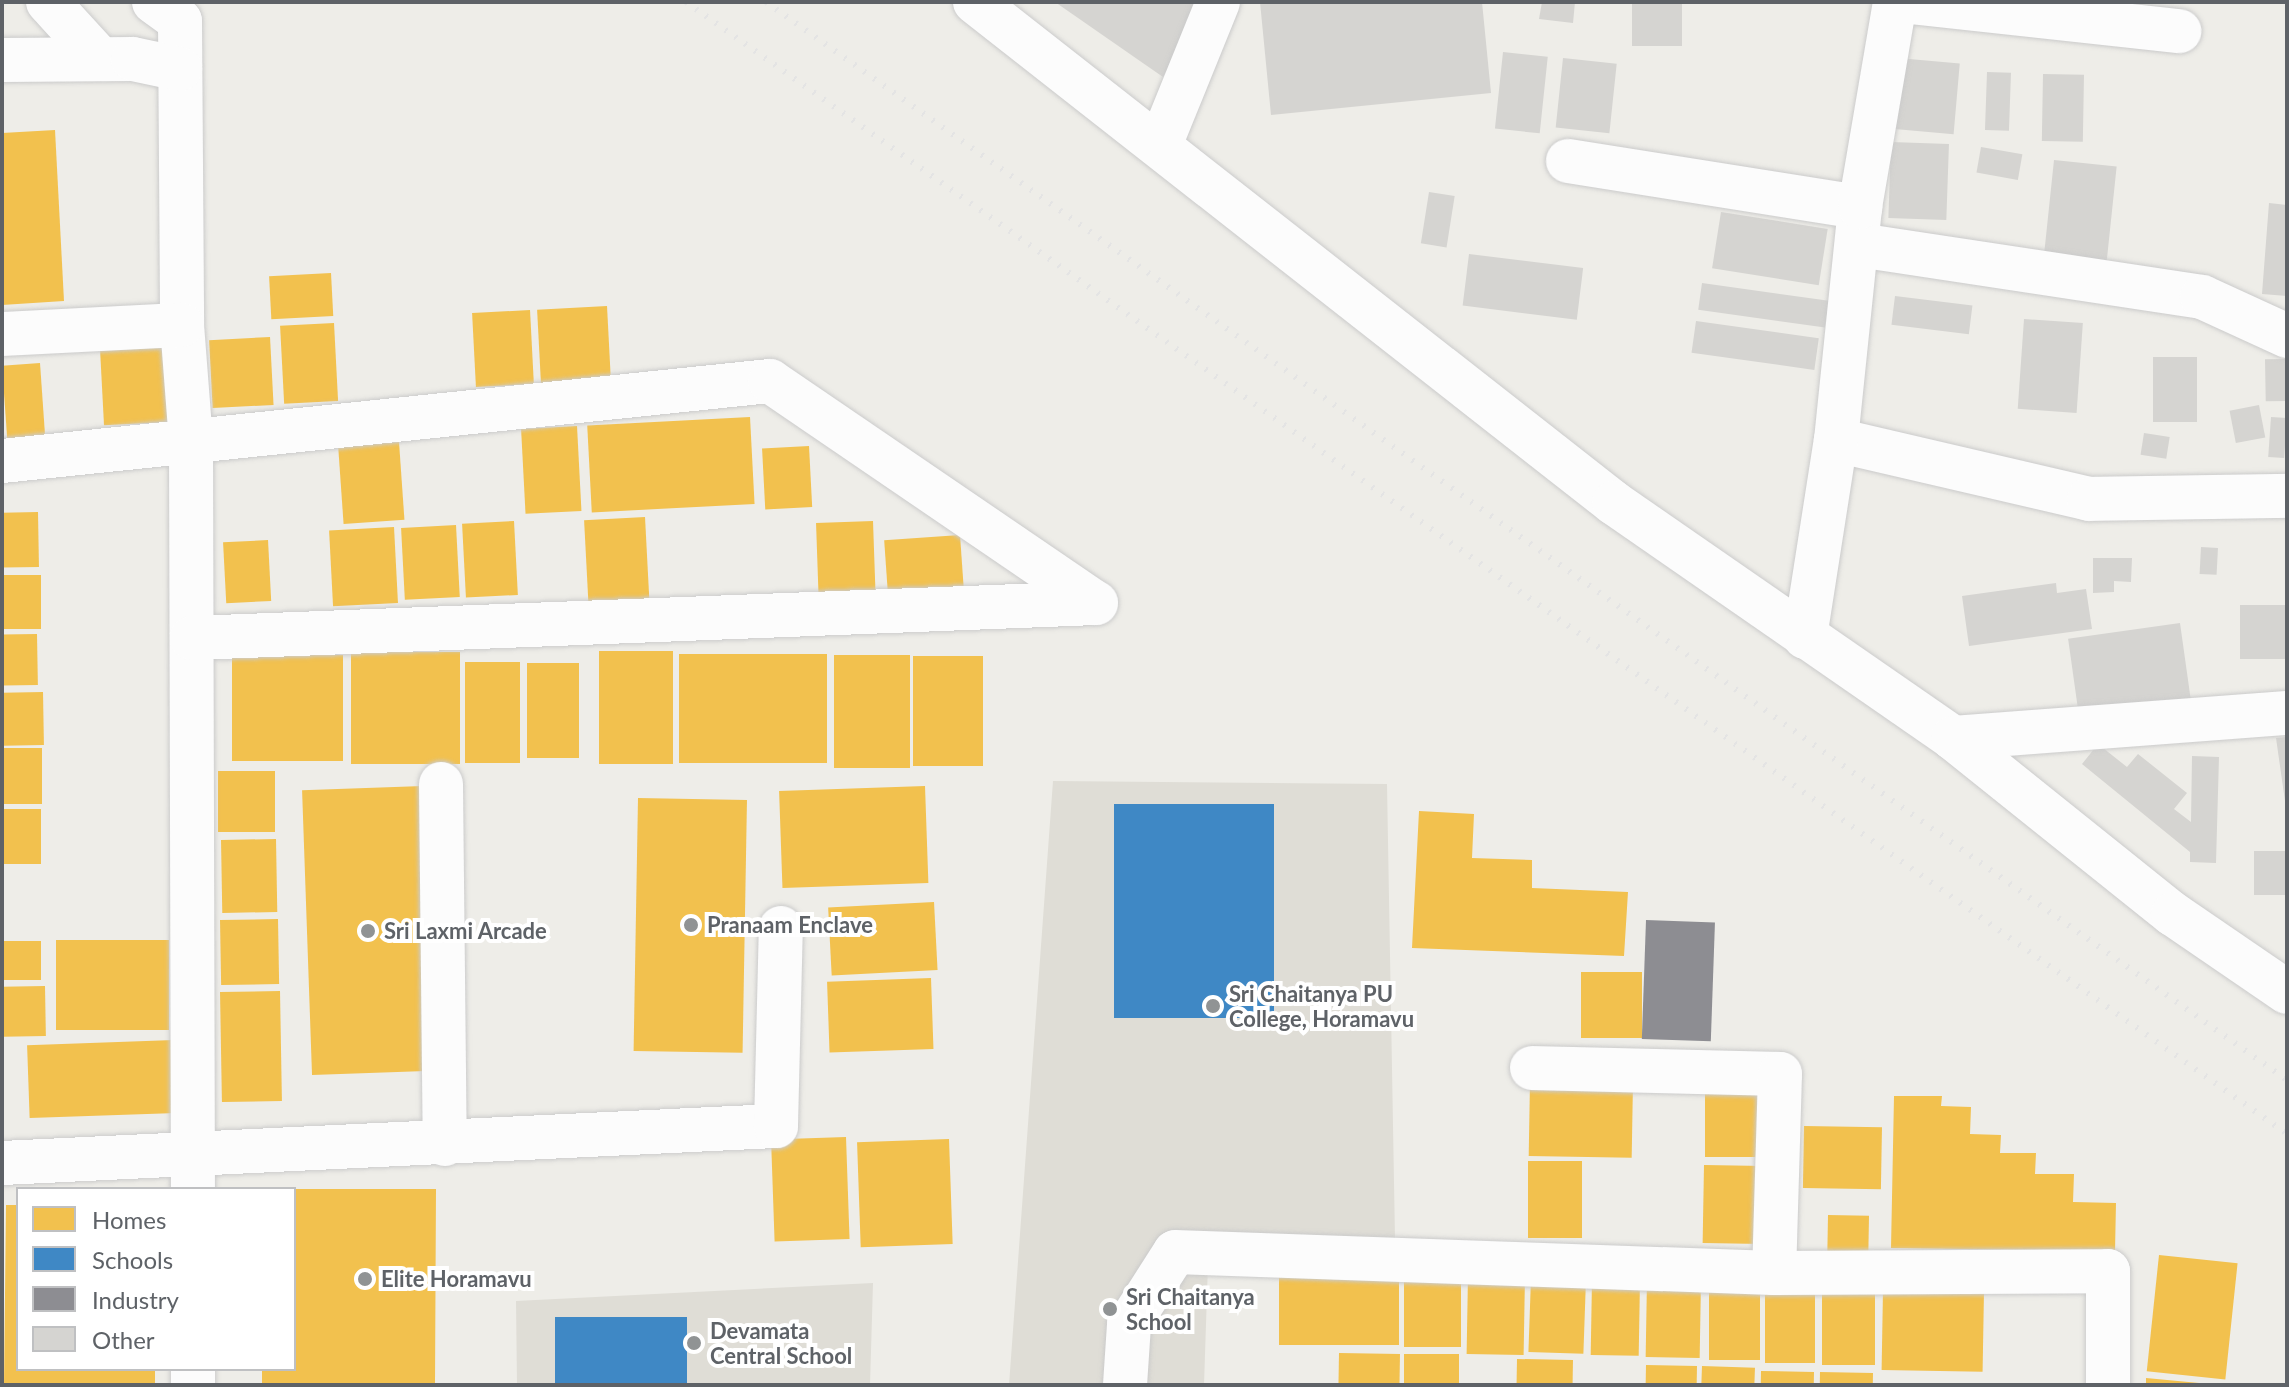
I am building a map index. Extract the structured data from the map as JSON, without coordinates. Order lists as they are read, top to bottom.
{
  "places": [
    "Pranaam Enclave",
    "Sri Laxmi Arcade",
    "Sri Chaitanya PU College, Horamavu",
    "Elite Horamavu",
    "Sri Chaitanya School",
    "Devamata Central School"
  ],
  "legend": [
    "Homes",
    "Schools",
    "Industry",
    "Other"
  ]
}
